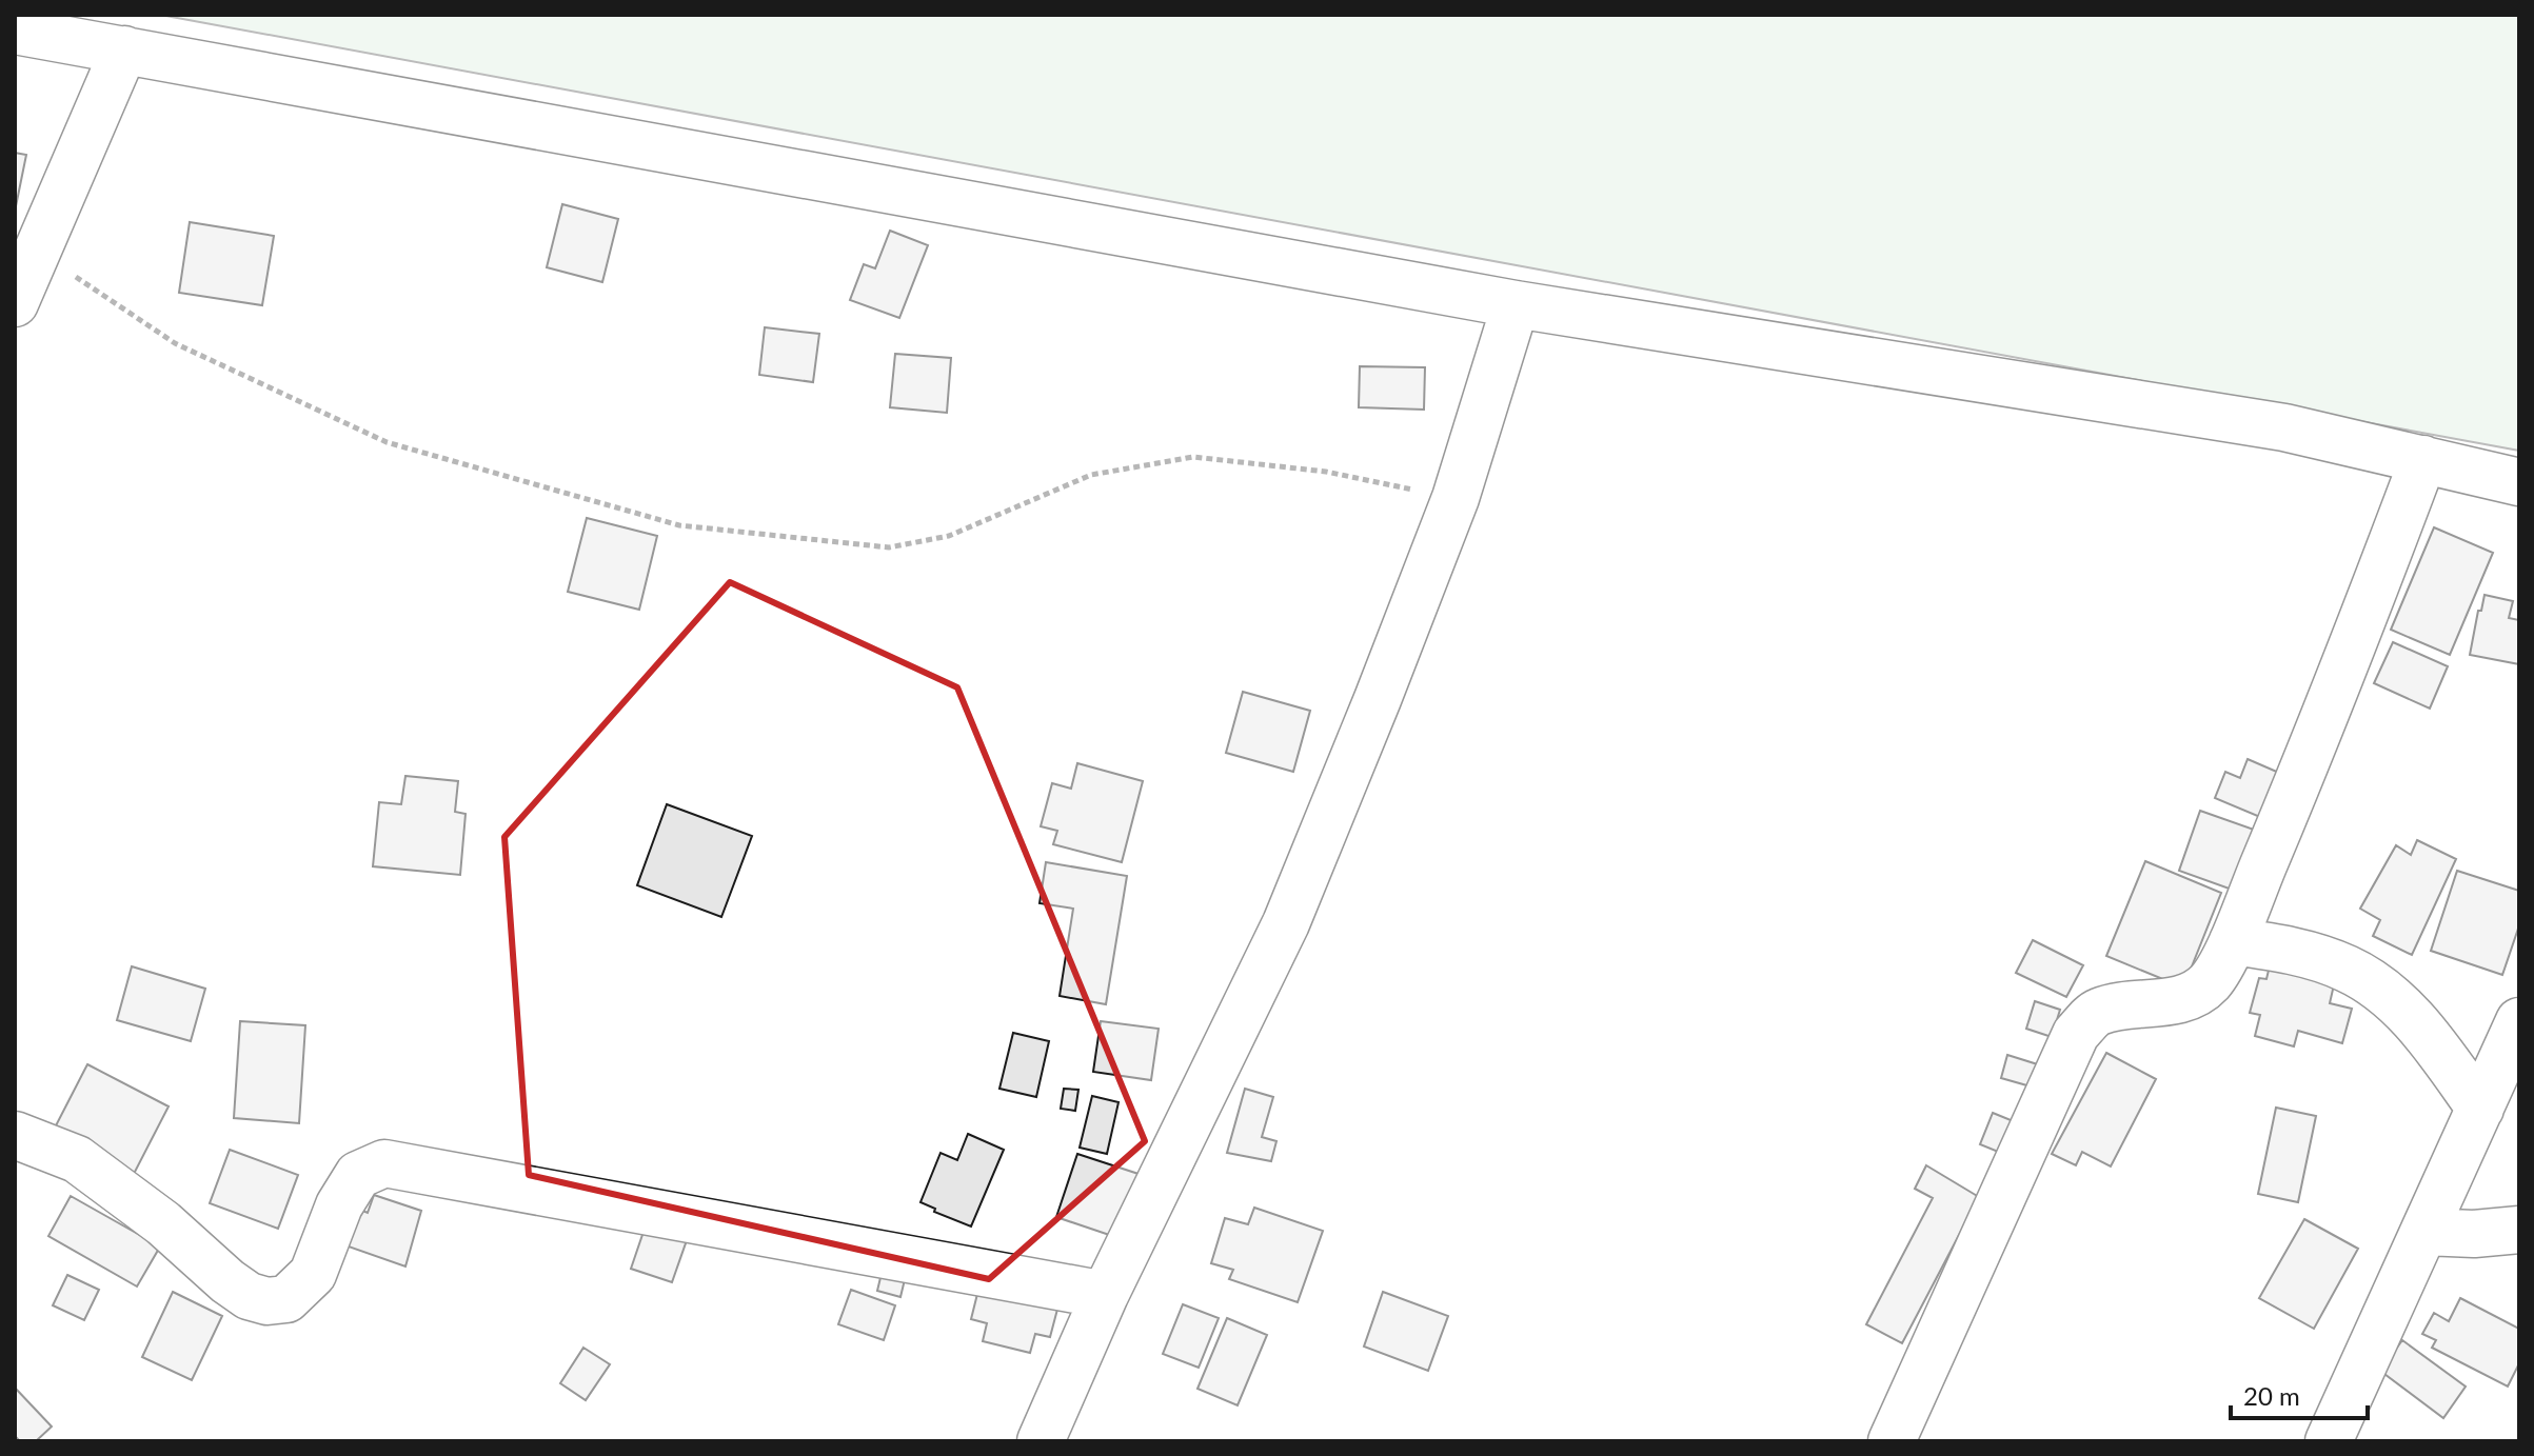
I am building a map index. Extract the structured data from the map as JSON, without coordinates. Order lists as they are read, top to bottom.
{
  "scale_bar": "20 m"
}
